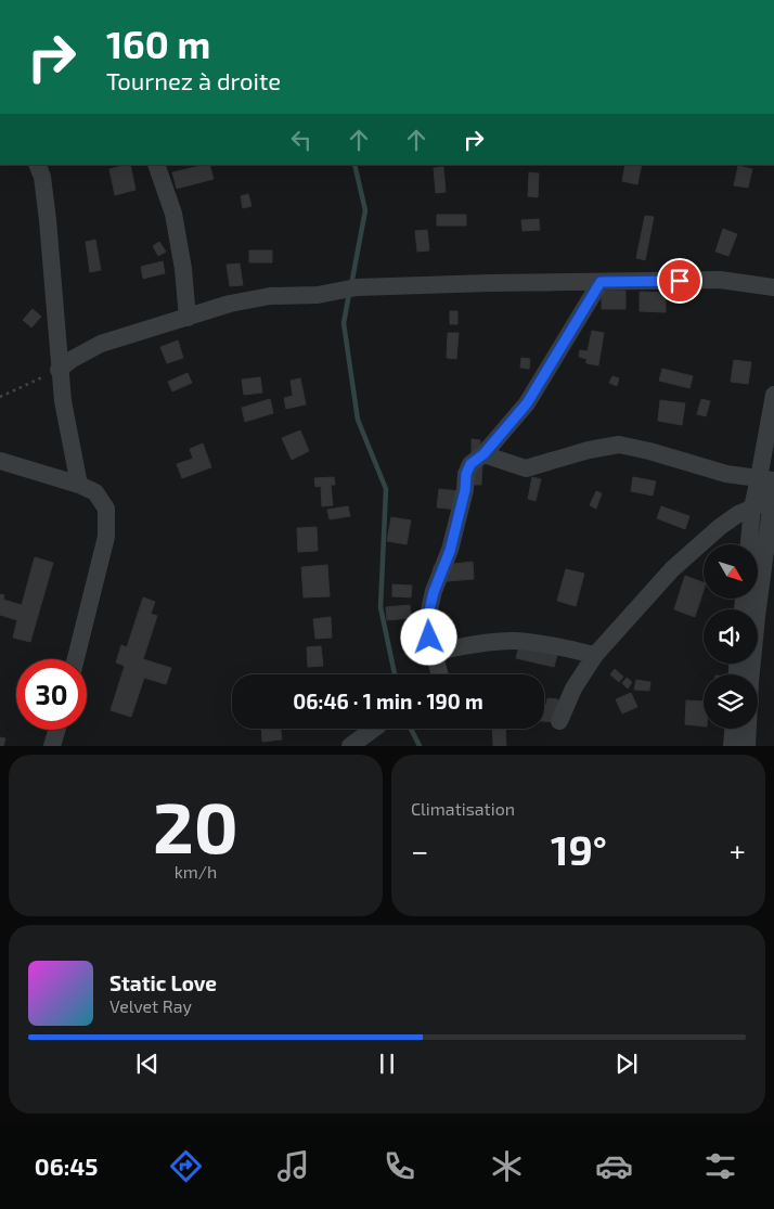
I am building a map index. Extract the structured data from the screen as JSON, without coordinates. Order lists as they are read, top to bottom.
{
  "north": "bottom right",
  "page": {
    "turn": ["160 m", "Tournez à droite"],
    "limit": "30",
    "trip": "06:46 · 1 min · 190 m",
    "tile": [
      ["20", "km/h"],
      "Climatisation"
    ],
    "heat": ["−", "19°", "+"],
    "song": ["Static Love", "Velvet Ray"],
    "tabs": "06:45"
  }
}
